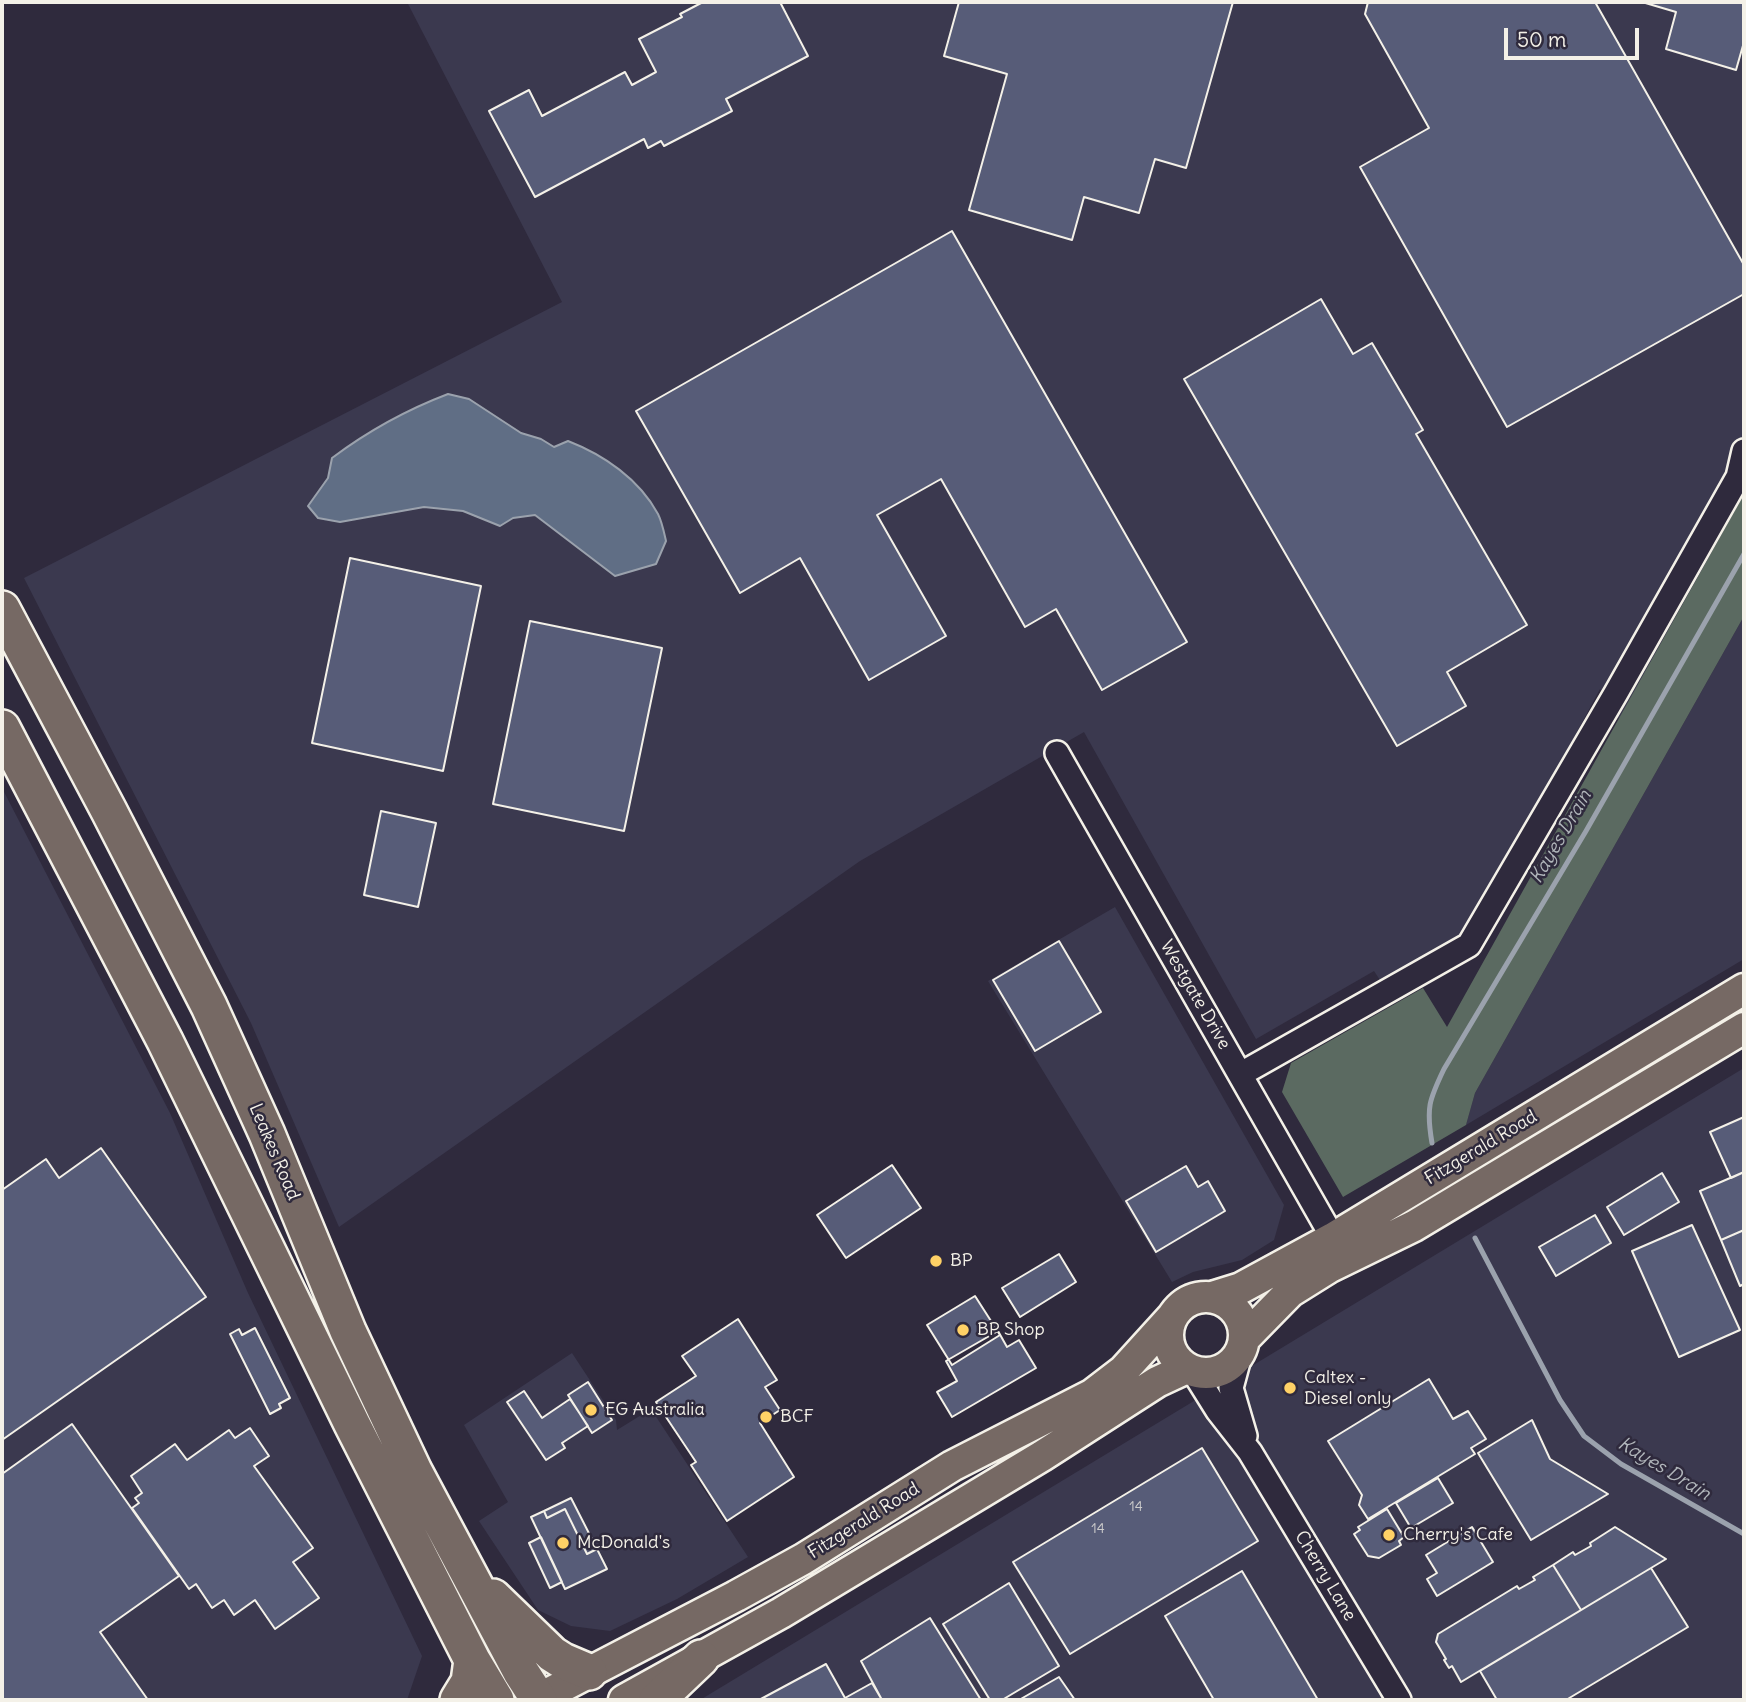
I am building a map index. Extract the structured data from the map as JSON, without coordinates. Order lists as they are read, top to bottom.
{
  "streets": {
    "highway": ["Leakes Road"],
    "main road": ["Fitzgerald Road"],
    "street": ["Westgate Drive", "Cherry Lane"]
  },
  "crossings": [
    ["Westgate Drive", "Fitzgerald Road"],
    ["Fitzgerald Road", "Leakes Road"],
    ["Fitzgerald Road", "Cherry Lane"]
  ],
  "water": ["Kayes Drain"],
  "places": [
    "BP",
    "BP Shop",
    "Caltex - Diesel only",
    "EG Australia",
    "BCF",
    "Cherry's Cafe",
    "McDonald's"
  ],
  "house_numbers": ["14", "14"],
  "scale_bar": "50 m"
}
